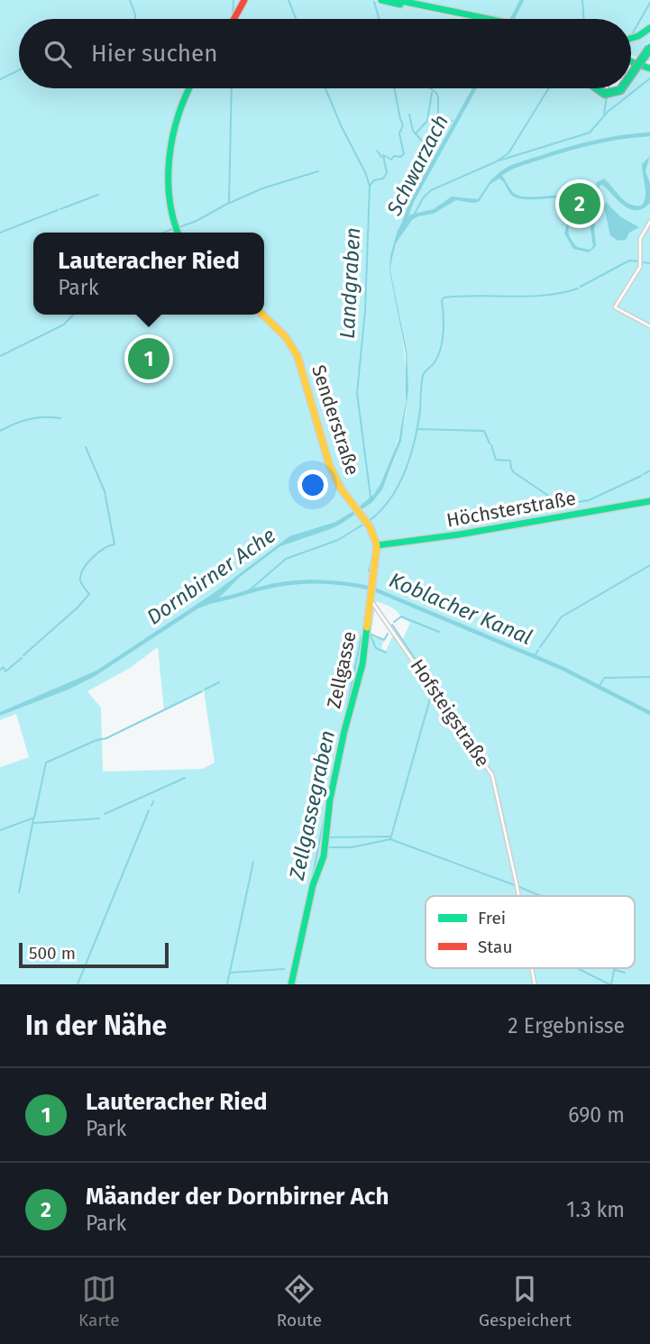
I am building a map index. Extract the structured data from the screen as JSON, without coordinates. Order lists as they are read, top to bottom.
{
  "streets": {
    "main road": ["Senderstraße", "Höchsterstraße", "Zellgasse"],
    "street": ["Hofsteigstraße"]
  },
  "crossings": [
    ["Senderstraße", "Höchsterstraße"],
    ["Senderstraße", "Zellgasse"],
    ["Höchsterstraße", "Zellgasse"],
    ["Zellgasse", "Hofsteigstraße"]
  ],
  "water": [
    "Schwarzach",
    "Landgraben",
    "Dornbirner Ache",
    "Koblacher Kanal",
    "Zellgassegraben"
  ],
  "legend": ["Frei", "Stau"],
  "scale_bar": "500 m",
  "page": {
    "search": "Hier suchen",
    "pins": ["2", "1"],
    "popup": ["Lauteracher Ried", "Park"],
    "scale": "500 m",
    "heading": ["In der Nähe", "2 Ergebnisse"],
    "list": [
      {
        "mark": "1",
        "name": "Lauteracher Ried",
        "note": "Park",
        "value": "690 m"
      },
      {
        "mark": "2",
        "name": "Mäander der Dornbirner Ach",
        "note": "Park",
        "value": "1.3 km"
      }
    ],
    "nav": ["Karte", "Route", "Gespeichert"]
  }
}
